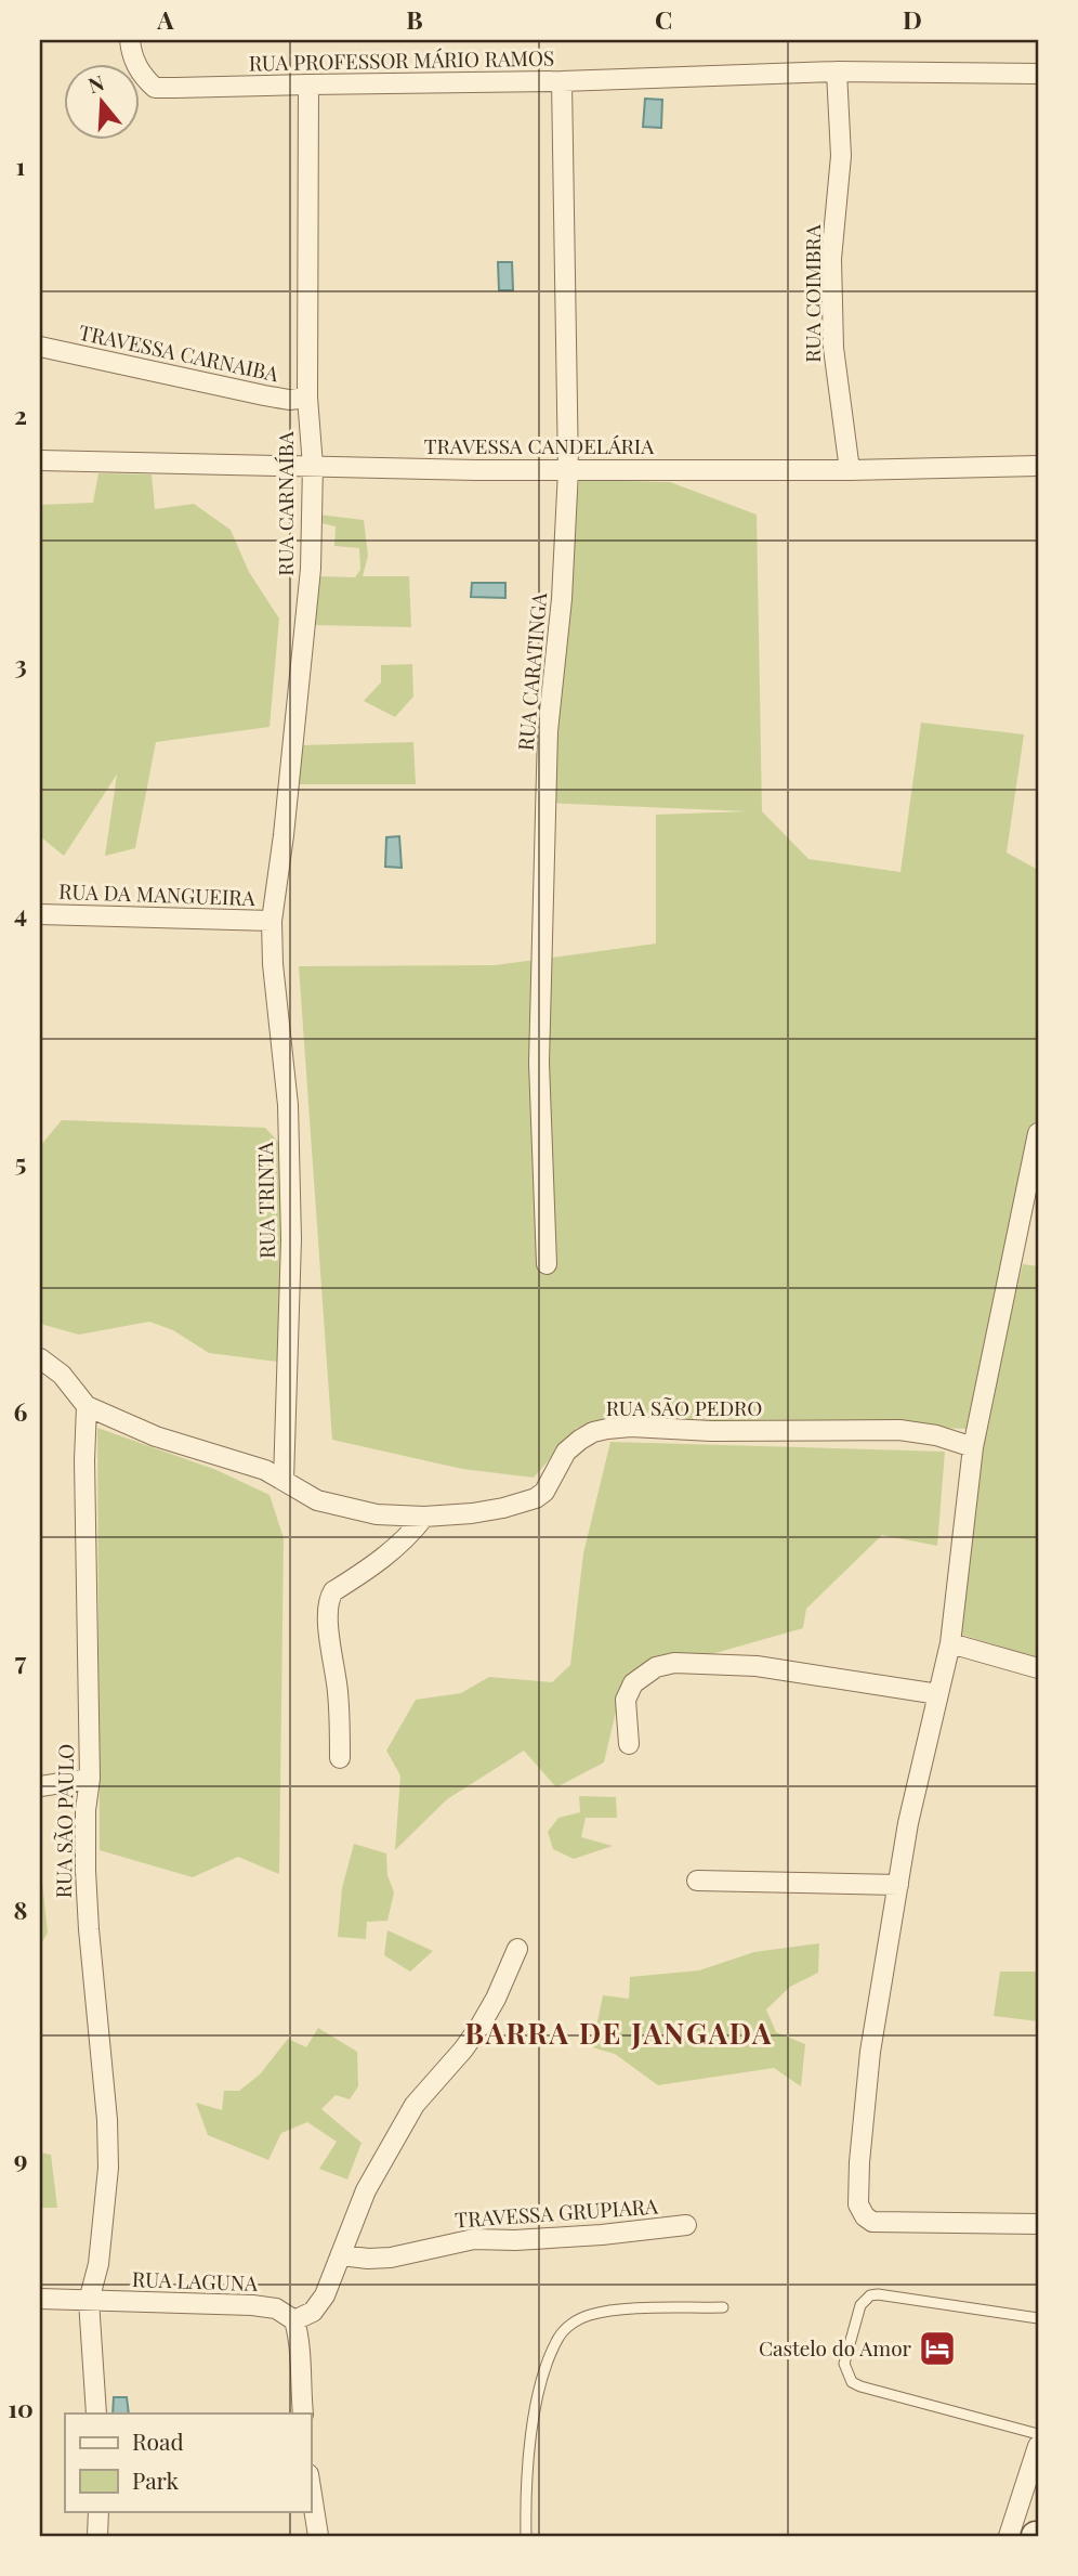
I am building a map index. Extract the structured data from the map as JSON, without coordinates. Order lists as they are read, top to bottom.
{
  "streets": {
    "street": [
      "RUA PROFESSOR MÁRIO RAMOS",
      "RUA COIMBRA",
      "TRAVESSA CARNAIBA",
      "TRAVESSA CANDELÁRIA",
      "RUA CARNAÍBA",
      "RUA CARATINGA",
      "RUA DA MANGUEIRA",
      "RUA TRINTA",
      "RUA SÃO PEDRO",
      "RUA SÃO PAULO",
      "TRAVESSA GRUPIARA",
      "RUA LAGUNA"
    ]
  },
  "crossings": [
    ["RUA PROFESSOR MÁRIO RAMOS", "RUA COIMBRA"],
    ["RUA PROFESSOR MÁRIO RAMOS", "RUA CARNAÍBA"],
    ["RUA PROFESSOR MÁRIO RAMOS", "RUA CARATINGA"],
    ["RUA COIMBRA", "TRAVESSA CANDELÁRIA"],
    ["TRAVESSA CARNAIBA", "RUA CARNAÍBA"],
    ["TRAVESSA CANDELÁRIA", "RUA CARNAÍBA"],
    ["TRAVESSA CANDELÁRIA", "RUA CARATINGA"],
    ["RUA CARNAÍBA", "RUA DA MANGUEIRA"],
    ["RUA CARNAÍBA", "RUA TRINTA"],
    ["RUA DA MANGUEIRA", "RUA TRINTA"],
    ["RUA TRINTA", "RUA SÃO PEDRO"],
    ["RUA SÃO PEDRO", "RUA SÃO PAULO"],
    ["RUA SÃO PAULO", "RUA LAGUNA"]
  ],
  "districts": ["BARRA DE JANGADA"],
  "places": {
    "hotel": ["Castelo do Amor"]
  },
  "legend": ["Road", "Park"],
  "north": "top",
  "grid": {
    "columns": [
      "A",
      "B",
      "C",
      "D"
    ],
    "rows": [
      "1",
      "2",
      "3",
      "4",
      "5",
      "6",
      "7",
      "8",
      "9",
      "10"
    ]
  }
}
